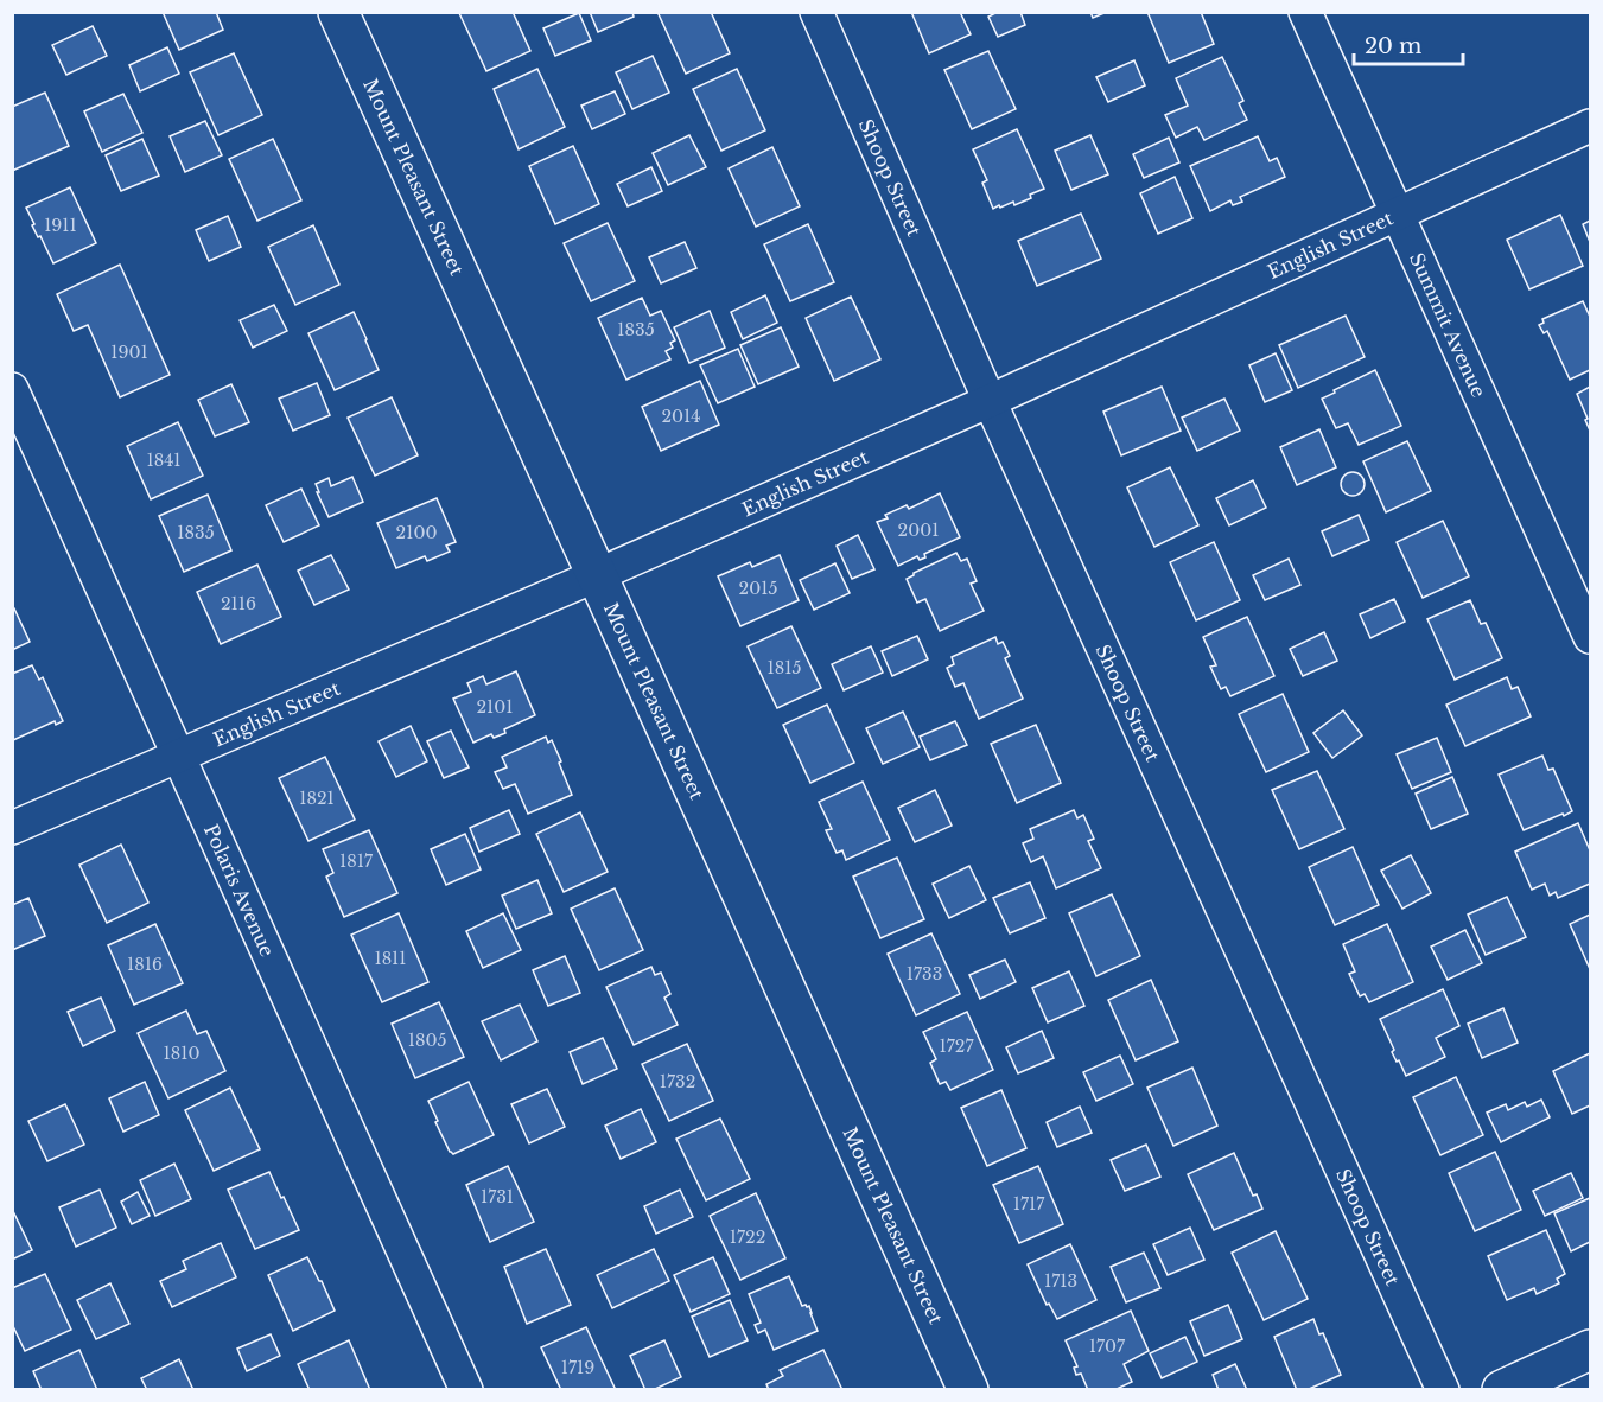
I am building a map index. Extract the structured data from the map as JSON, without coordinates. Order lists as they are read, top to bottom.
{
  "streets": {
    "street": [
      "Mount Pleasant Street",
      "Shoop Street",
      "English Street",
      "Summit Avenue",
      "Polaris Avenue"
    ]
  },
  "crossings": [
    ["Mount Pleasant Street", "English Street"],
    ["Shoop Street", "English Street"],
    ["English Street", "Summit Avenue"],
    ["English Street", "Polaris Avenue"]
  ],
  "house_numbers": [
    "1911",
    "1835",
    "1901",
    "2014",
    "1841",
    "2001",
    "1835",
    "2100",
    "2015",
    "2116",
    "1815",
    "2101",
    "1821",
    "1817",
    "1811",
    "1816",
    "1733",
    "1805",
    "1727",
    "1810",
    "1732",
    "1731",
    "1717",
    "1722",
    "1713",
    "1707",
    "1719"
  ],
  "scale_bar": "20 m"
}
